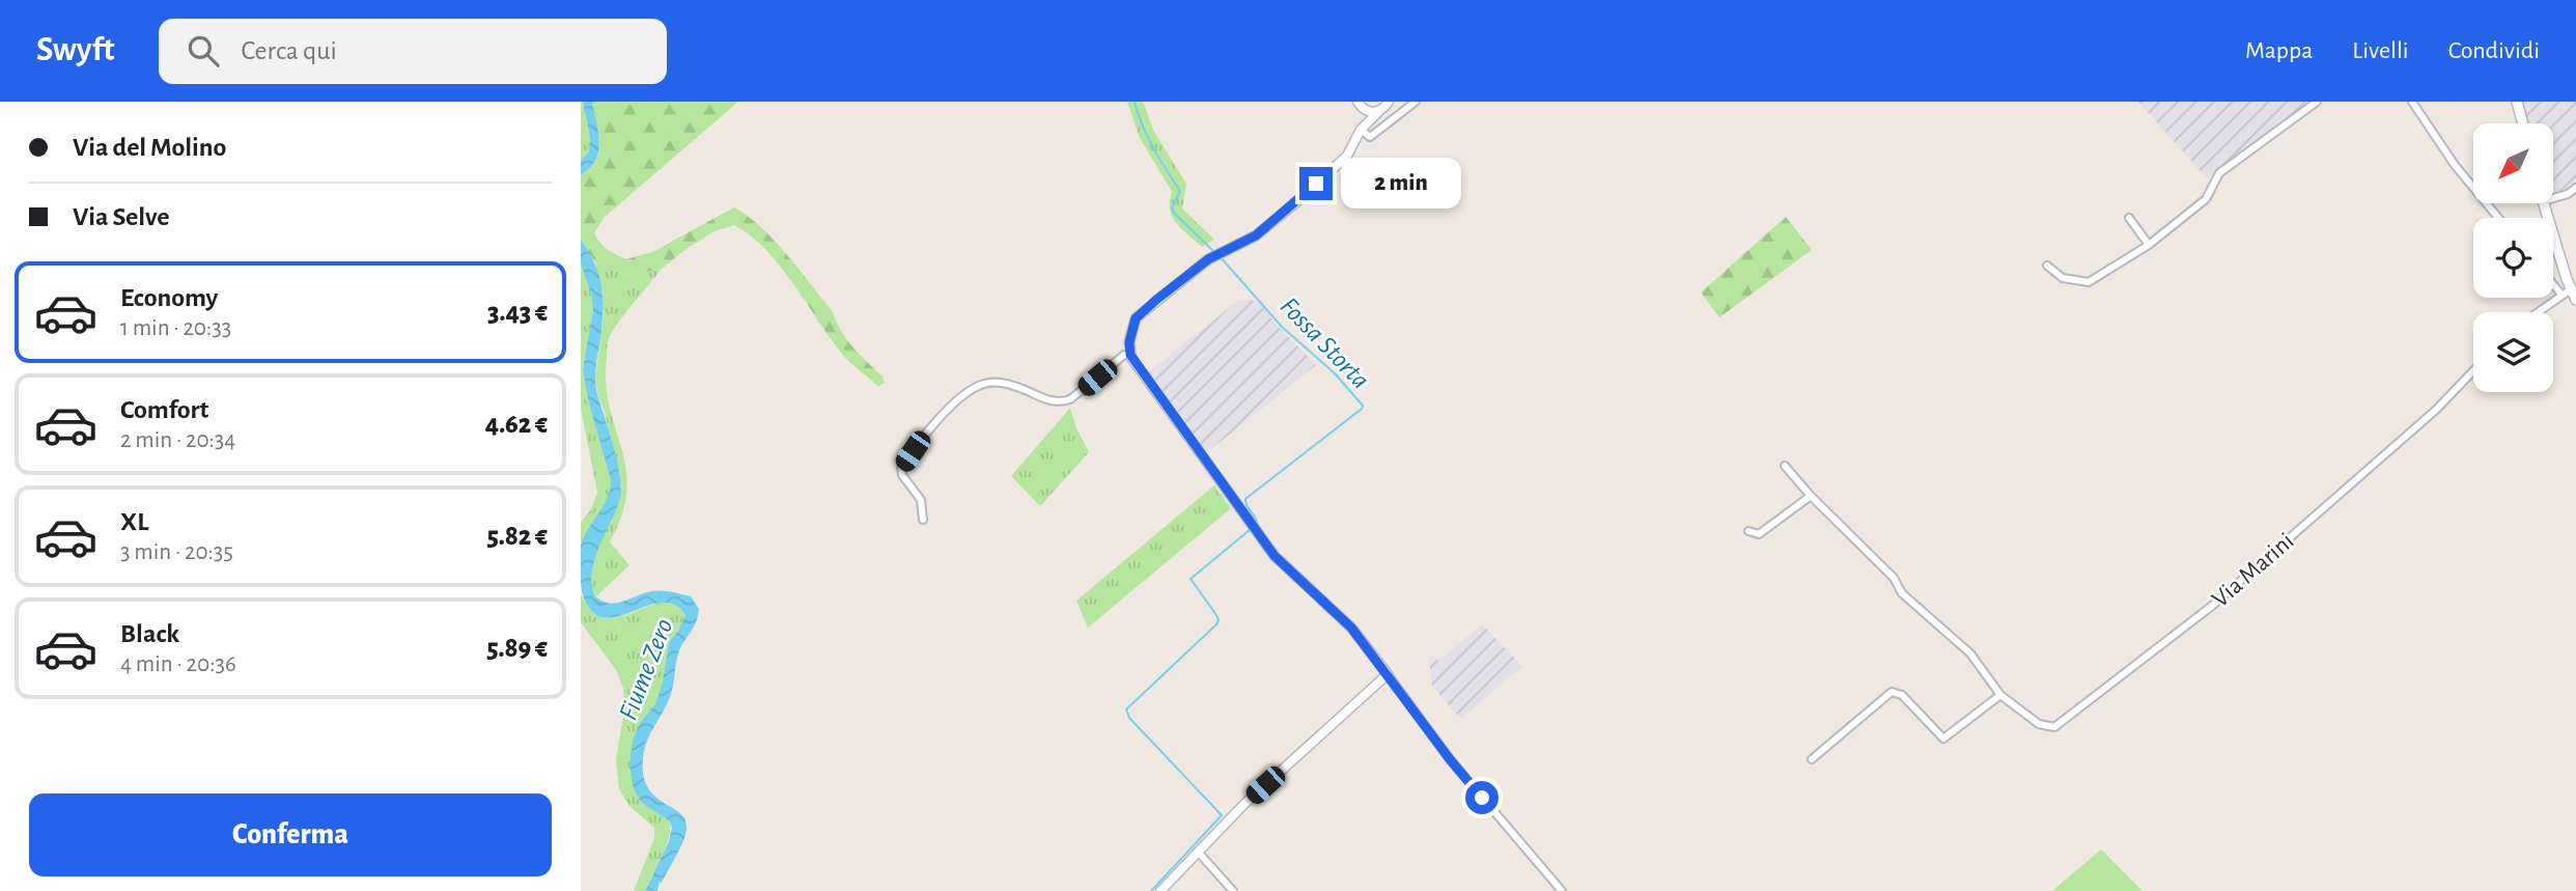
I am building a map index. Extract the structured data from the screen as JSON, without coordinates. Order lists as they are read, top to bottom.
{
  "streets": {
    "street": ["Via Marini"]
  },
  "water": ["Fossa Storta", "Fiume Zero"],
  "north": "bottom left",
  "page": {
    "header": "Swyft",
    "search": "Cerca qui",
    "nav": ["Mappa", "Livelli", "Condividi"],
    "banner": ["Via del Molino", "Via Selve"],
    "bubble": "2 min",
    "list": [
      {
        "name": "Economy",
        "note": "1 min · 20:33",
        "value": "3.43 €"
      },
      {
        "name": "Comfort",
        "note": "2 min · 20:34",
        "value": "4.62 €"
      },
      {
        "name": "XL",
        "note": "3 min · 20:35",
        "value": "5.82 €"
      },
      {
        "name": "Black",
        "note": "4 min · 20:36",
        "value": "5.89 €"
      }
    ],
    "buttons": "Conferma"
  }
}
